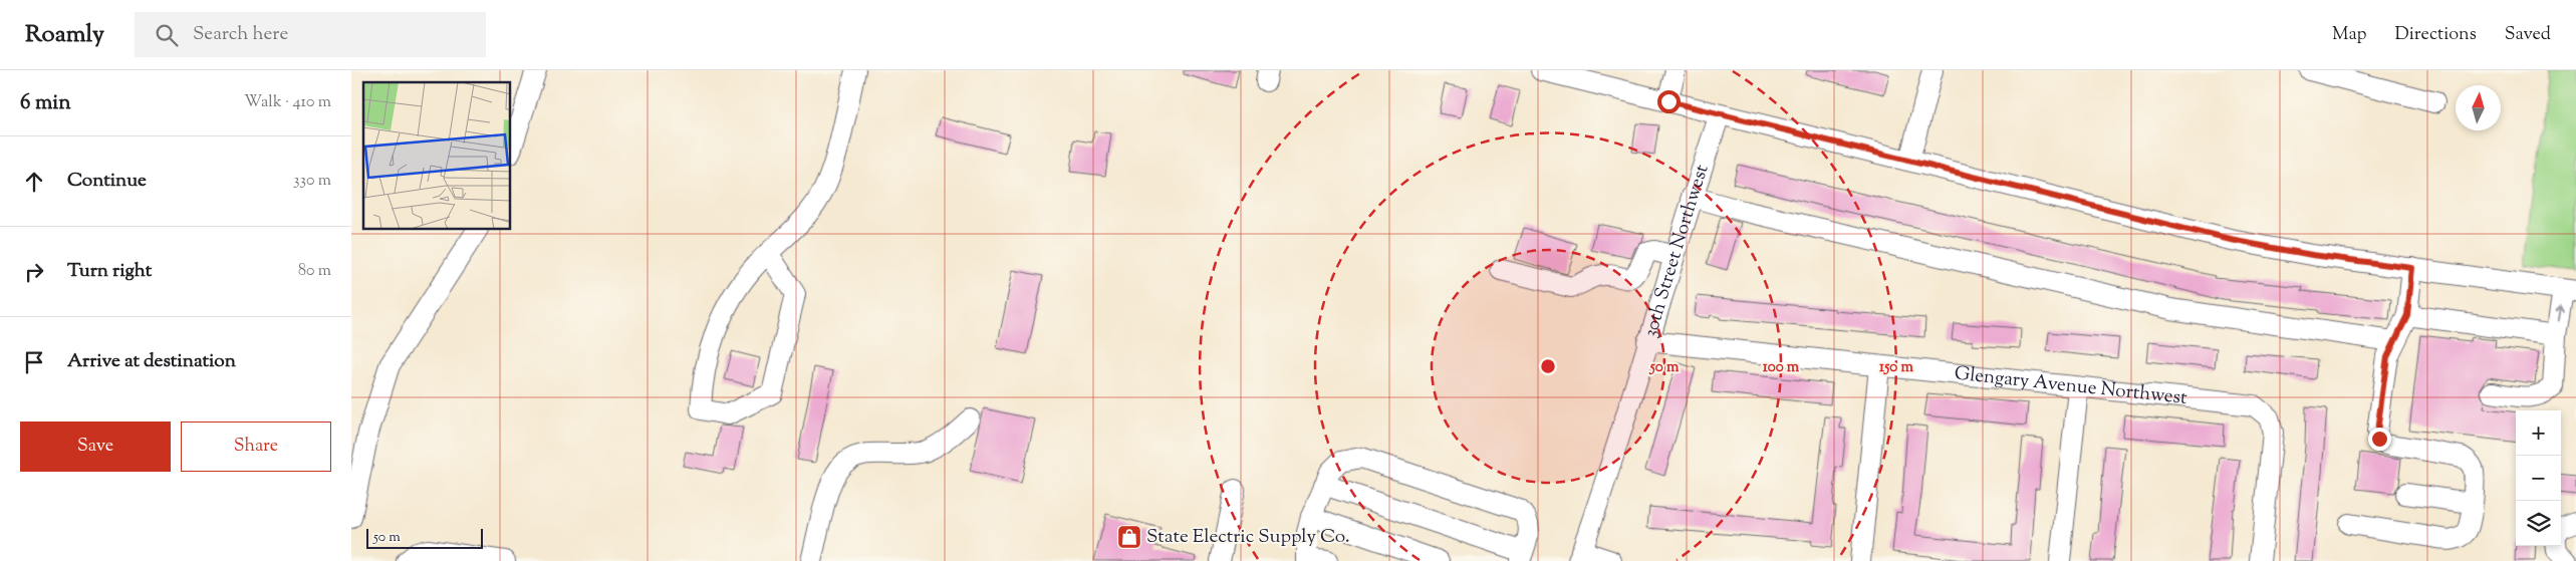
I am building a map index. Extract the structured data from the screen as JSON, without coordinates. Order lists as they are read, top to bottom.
{
  "streets": {
    "street": ["30th Street Northwest", "Glengary Avenue Northwest"]
  },
  "crossings": [
    ["30th Street Northwest", "Glengary Avenue Northwest"]
  ],
  "places": {
    "shop": ["State Electric Supply Co."]
  },
  "scale_bar": "50 m",
  "north": "top",
  "page": {
    "header": "Roamly",
    "search": "Search here",
    "nav": ["Map", "Directions", "Saved"],
    "heading": ["6 min", "Walk · 410 m"],
    "list": [
      ["Continue", "330 m"],
      ["Turn right", "80 m"],
      "Arrive at destination"
    ],
    "buttons": ["Save", "Share"],
    "map_buttons": ["+", "−"],
    "scale": "50 m"
  },
  "rings": ["50 m", "100 m", "150 m"]
}
